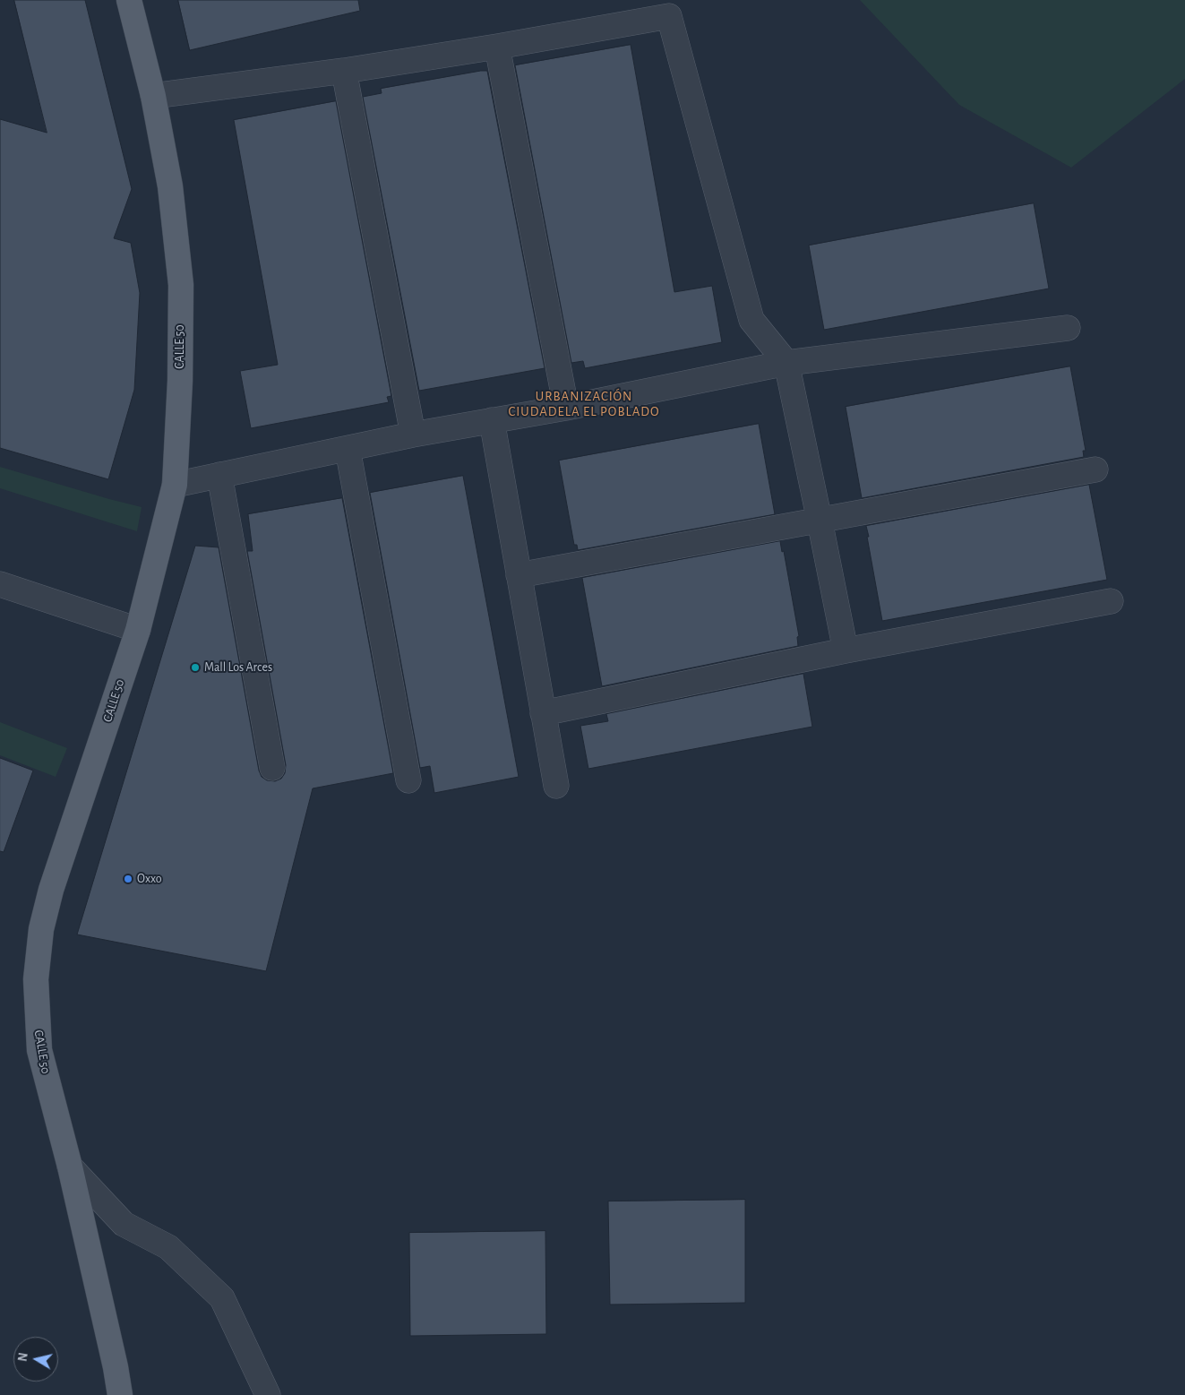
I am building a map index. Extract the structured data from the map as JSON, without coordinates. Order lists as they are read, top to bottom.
{
  "streets": {
    "main road": ["CALLE 50"]
  },
  "districts": ["URBANIZACIÓN CIUDADELA EL POBLADO"],
  "places": ["Mall Los Arces", "Oxxo"],
  "north": "left"
}
